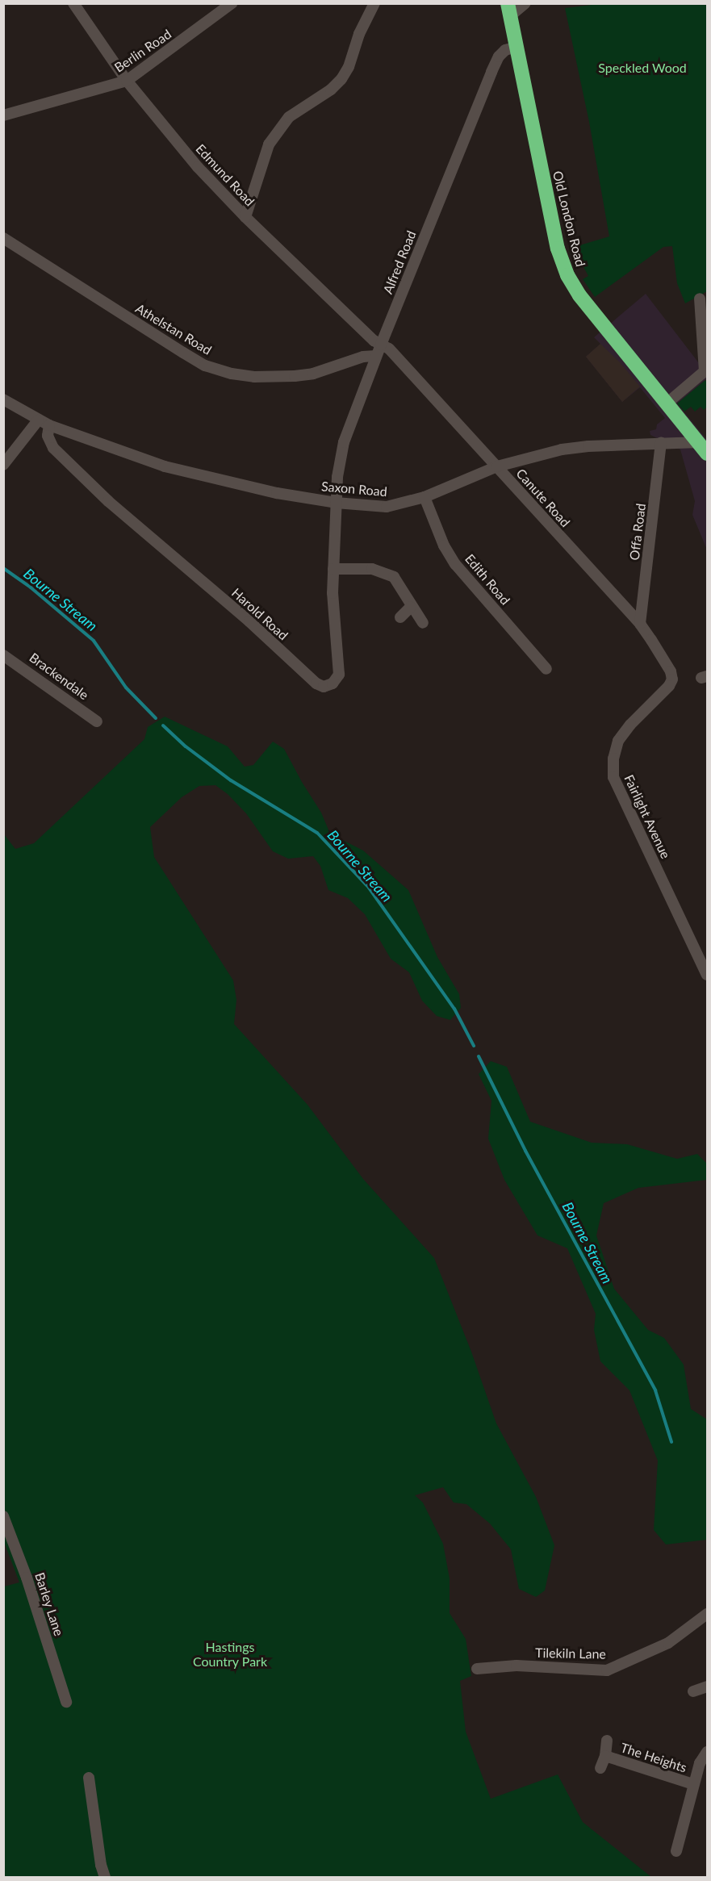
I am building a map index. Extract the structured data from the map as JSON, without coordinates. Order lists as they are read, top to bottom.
{
  "streets": {
    "highway": ["Old London Road"],
    "street": [
      "Berlin Road",
      "Edmund Road",
      "Alfred Road",
      "Athelstan Road",
      "Saxon Road",
      "Canute Road",
      "Offa Road",
      "Edith Road",
      "Harold Road",
      "Brackendale",
      "Fairlight Avenue",
      "Barley Lane",
      "Tilekiln Lane",
      "The Heights"
    ]
  },
  "crossings": [
    ["Berlin Road", "Edmund Road"],
    ["Edmund Road", "Alfred Road"],
    ["Edmund Road", "Canute Road"],
    ["Old London Road", "Alfred Road"],
    ["Old London Road", "Saxon Road"],
    ["Alfred Road", "Athelstan Road"],
    ["Alfred Road", "Saxon Road"],
    ["Alfred Road", "Canute Road"],
    ["Alfred Road", "Harold Road"],
    ["Saxon Road", "Canute Road"],
    ["Saxon Road", "Offa Road"],
    ["Saxon Road", "Edith Road"],
    ["Saxon Road", "Harold Road"],
    ["Canute Road", "Offa Road"],
    ["Canute Road", "Fairlight Avenue"]
  ],
  "water": ["Bourne Stream"],
  "parks": ["Speckled Wood", "Hastings Country Park"]
}
